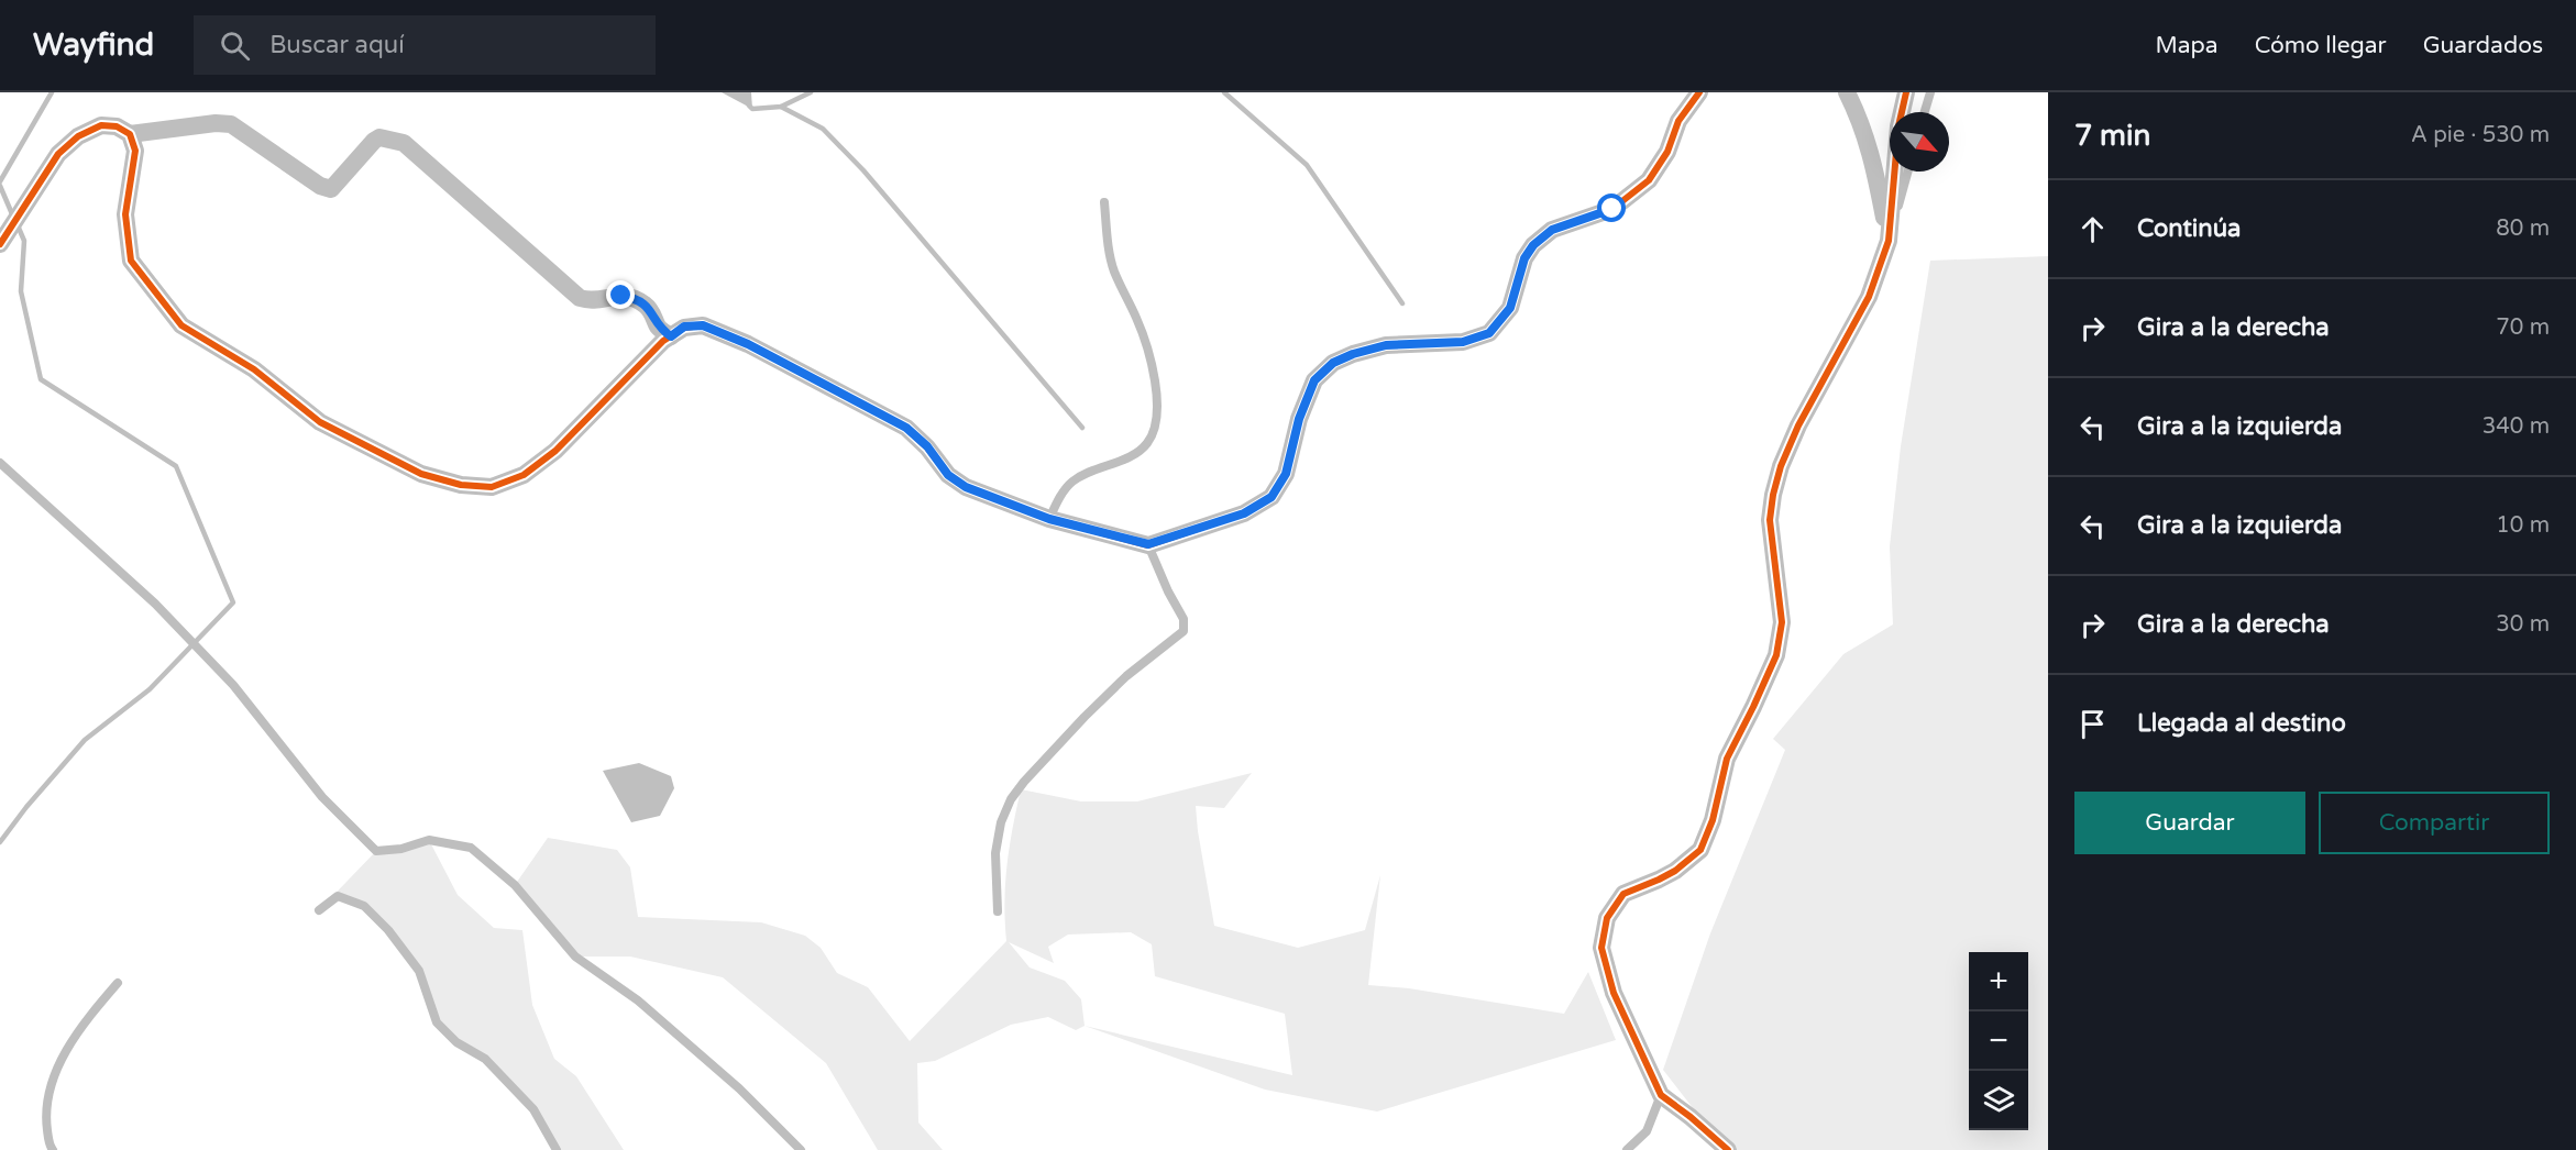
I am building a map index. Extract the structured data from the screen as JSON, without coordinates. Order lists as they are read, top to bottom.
{
  "north": "bottom right",
  "page": {
    "header": "Wayfind",
    "search": "Buscar aquí",
    "nav": ["Mapa", "Cómo llegar", "Guardados"],
    "heading": ["7 min", "A pie · 530 m"],
    "list": [
      ["Continúa", "80 m"],
      ["Gira a la derecha", "70 m"],
      ["Gira a la izquierda", "340 m"],
      ["Gira a la izquierda", "10 m"],
      ["Gira a la derecha", "30 m"],
      "Llegada al destino"
    ],
    "buttons": ["Guardar", "Compartir"],
    "map_buttons": ["+", "−"]
  }
}
